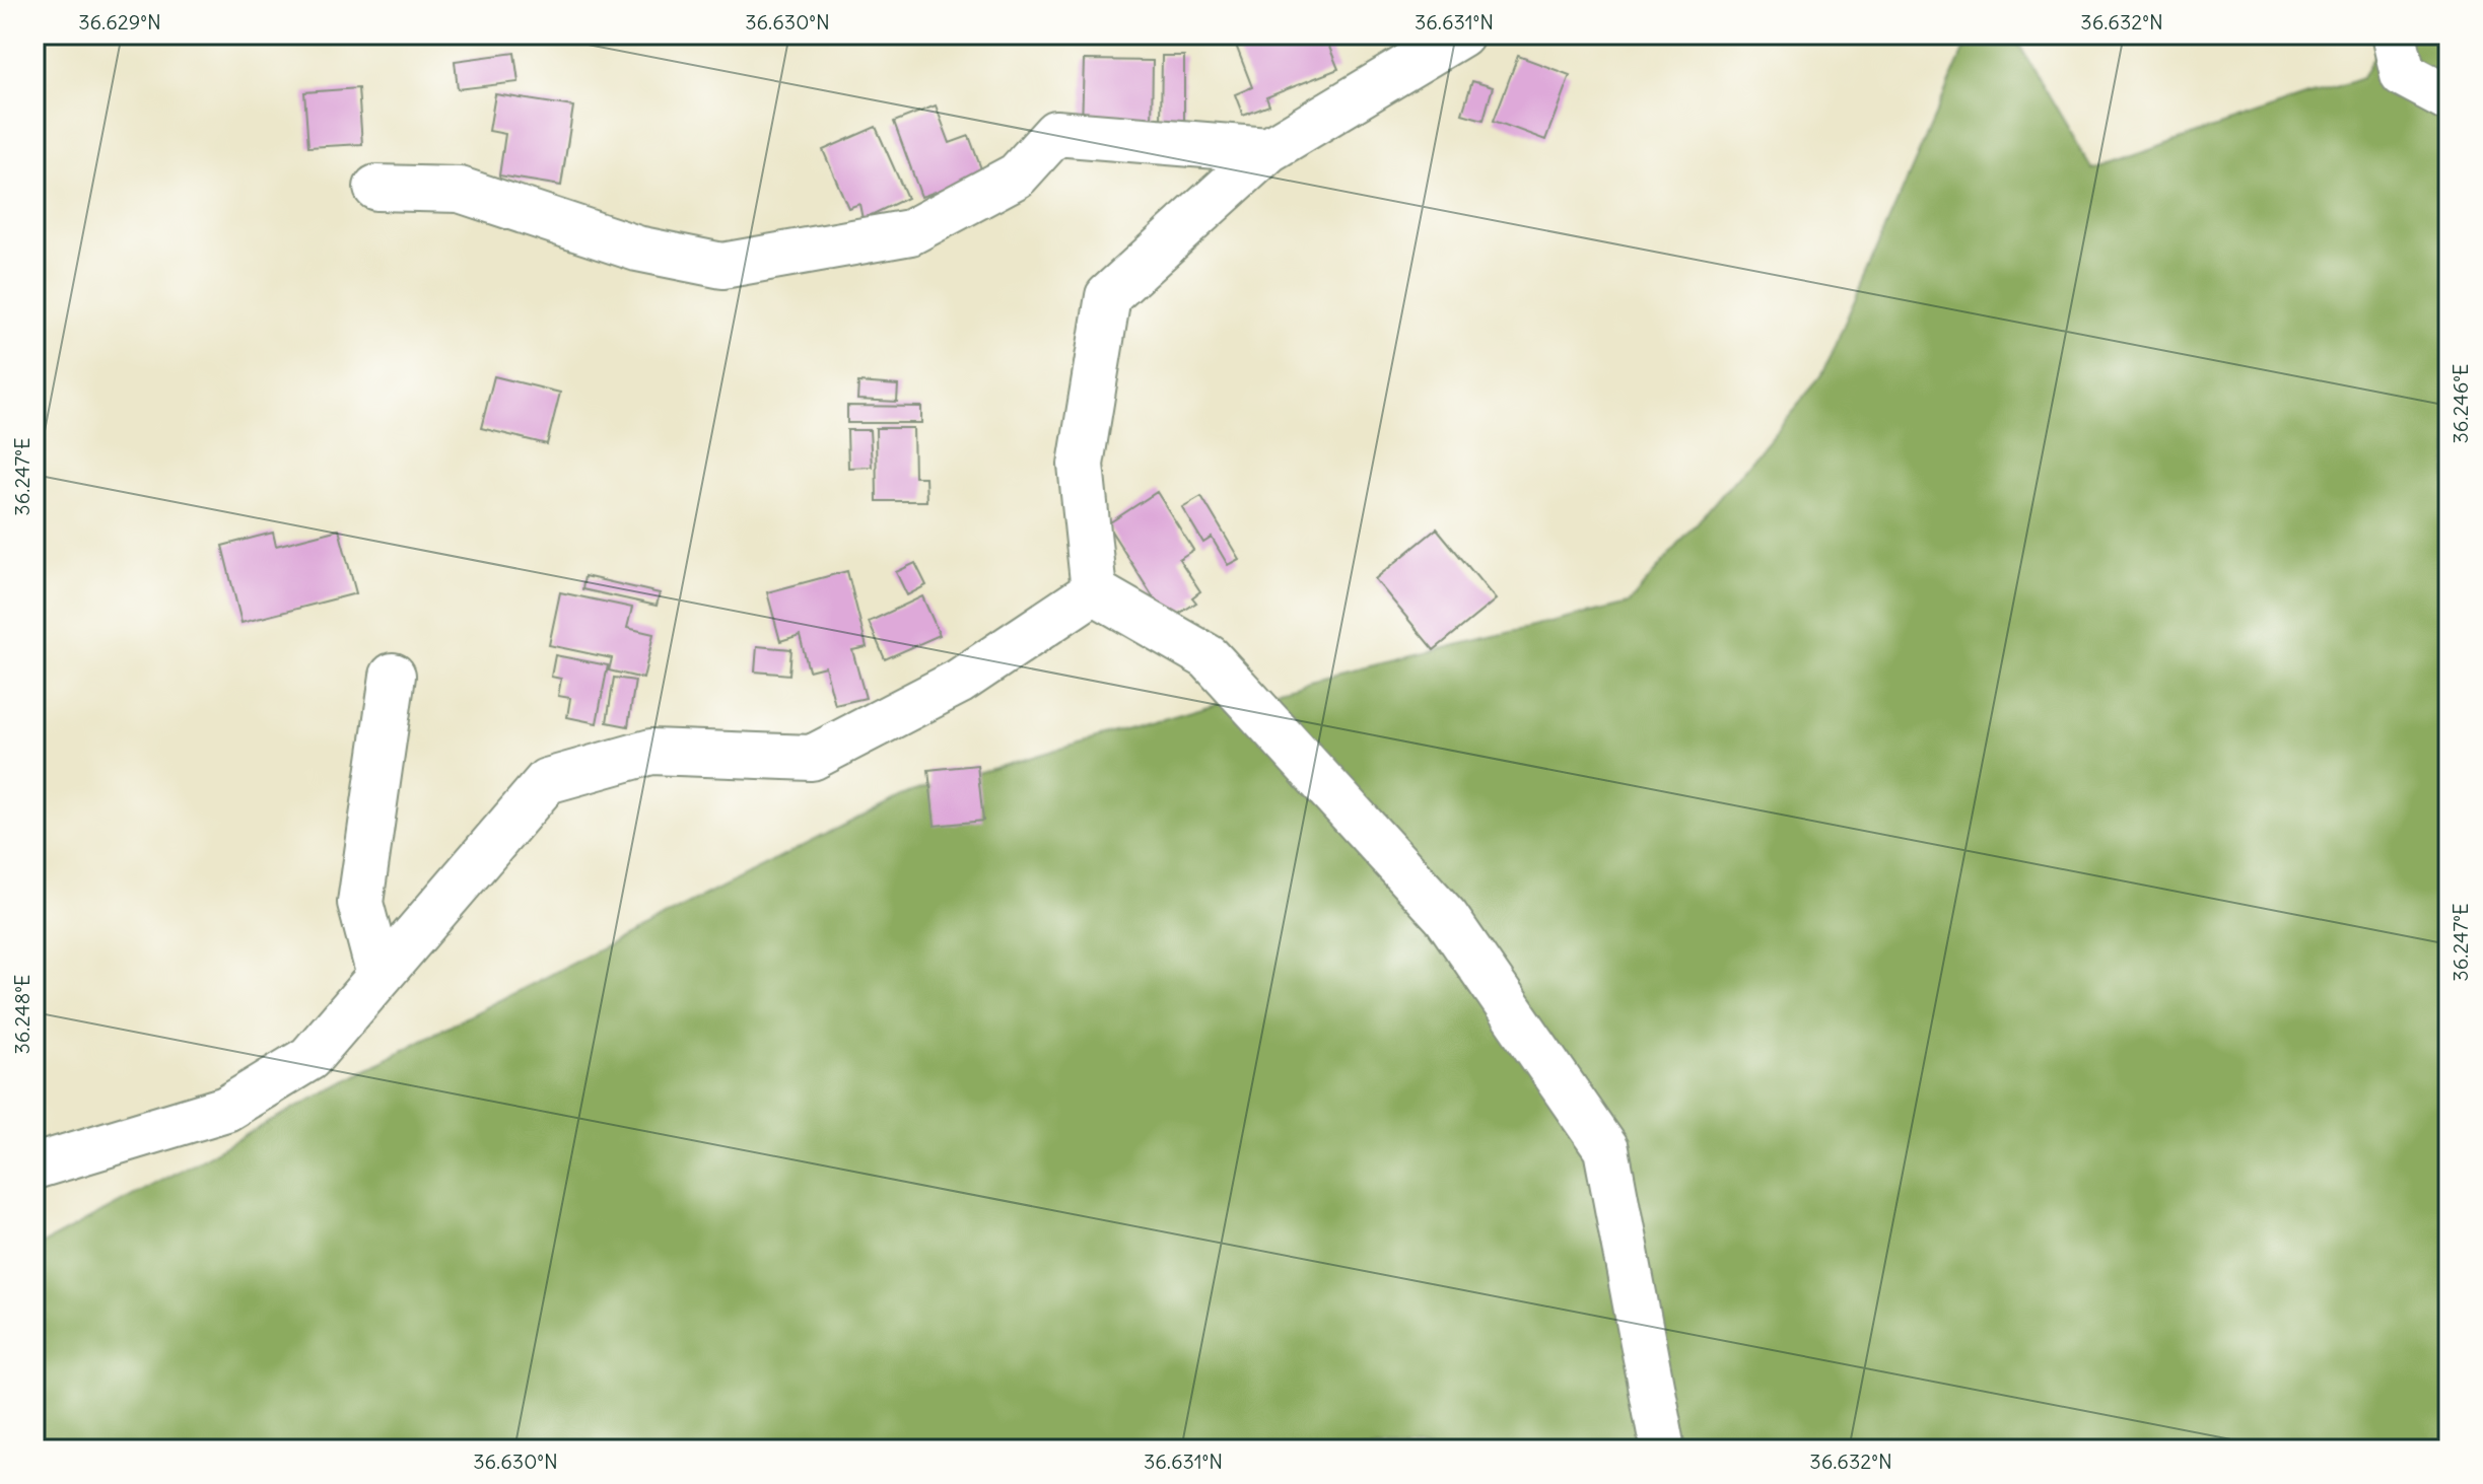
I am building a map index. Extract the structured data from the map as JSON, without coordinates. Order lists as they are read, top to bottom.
{
  "coordinates": [
    "36.629°N",
    "36.630°N",
    "36.631°N",
    "36.632°N",
    "36.246°E",
    "36.247°E",
    "36.248°E"
  ]
}
